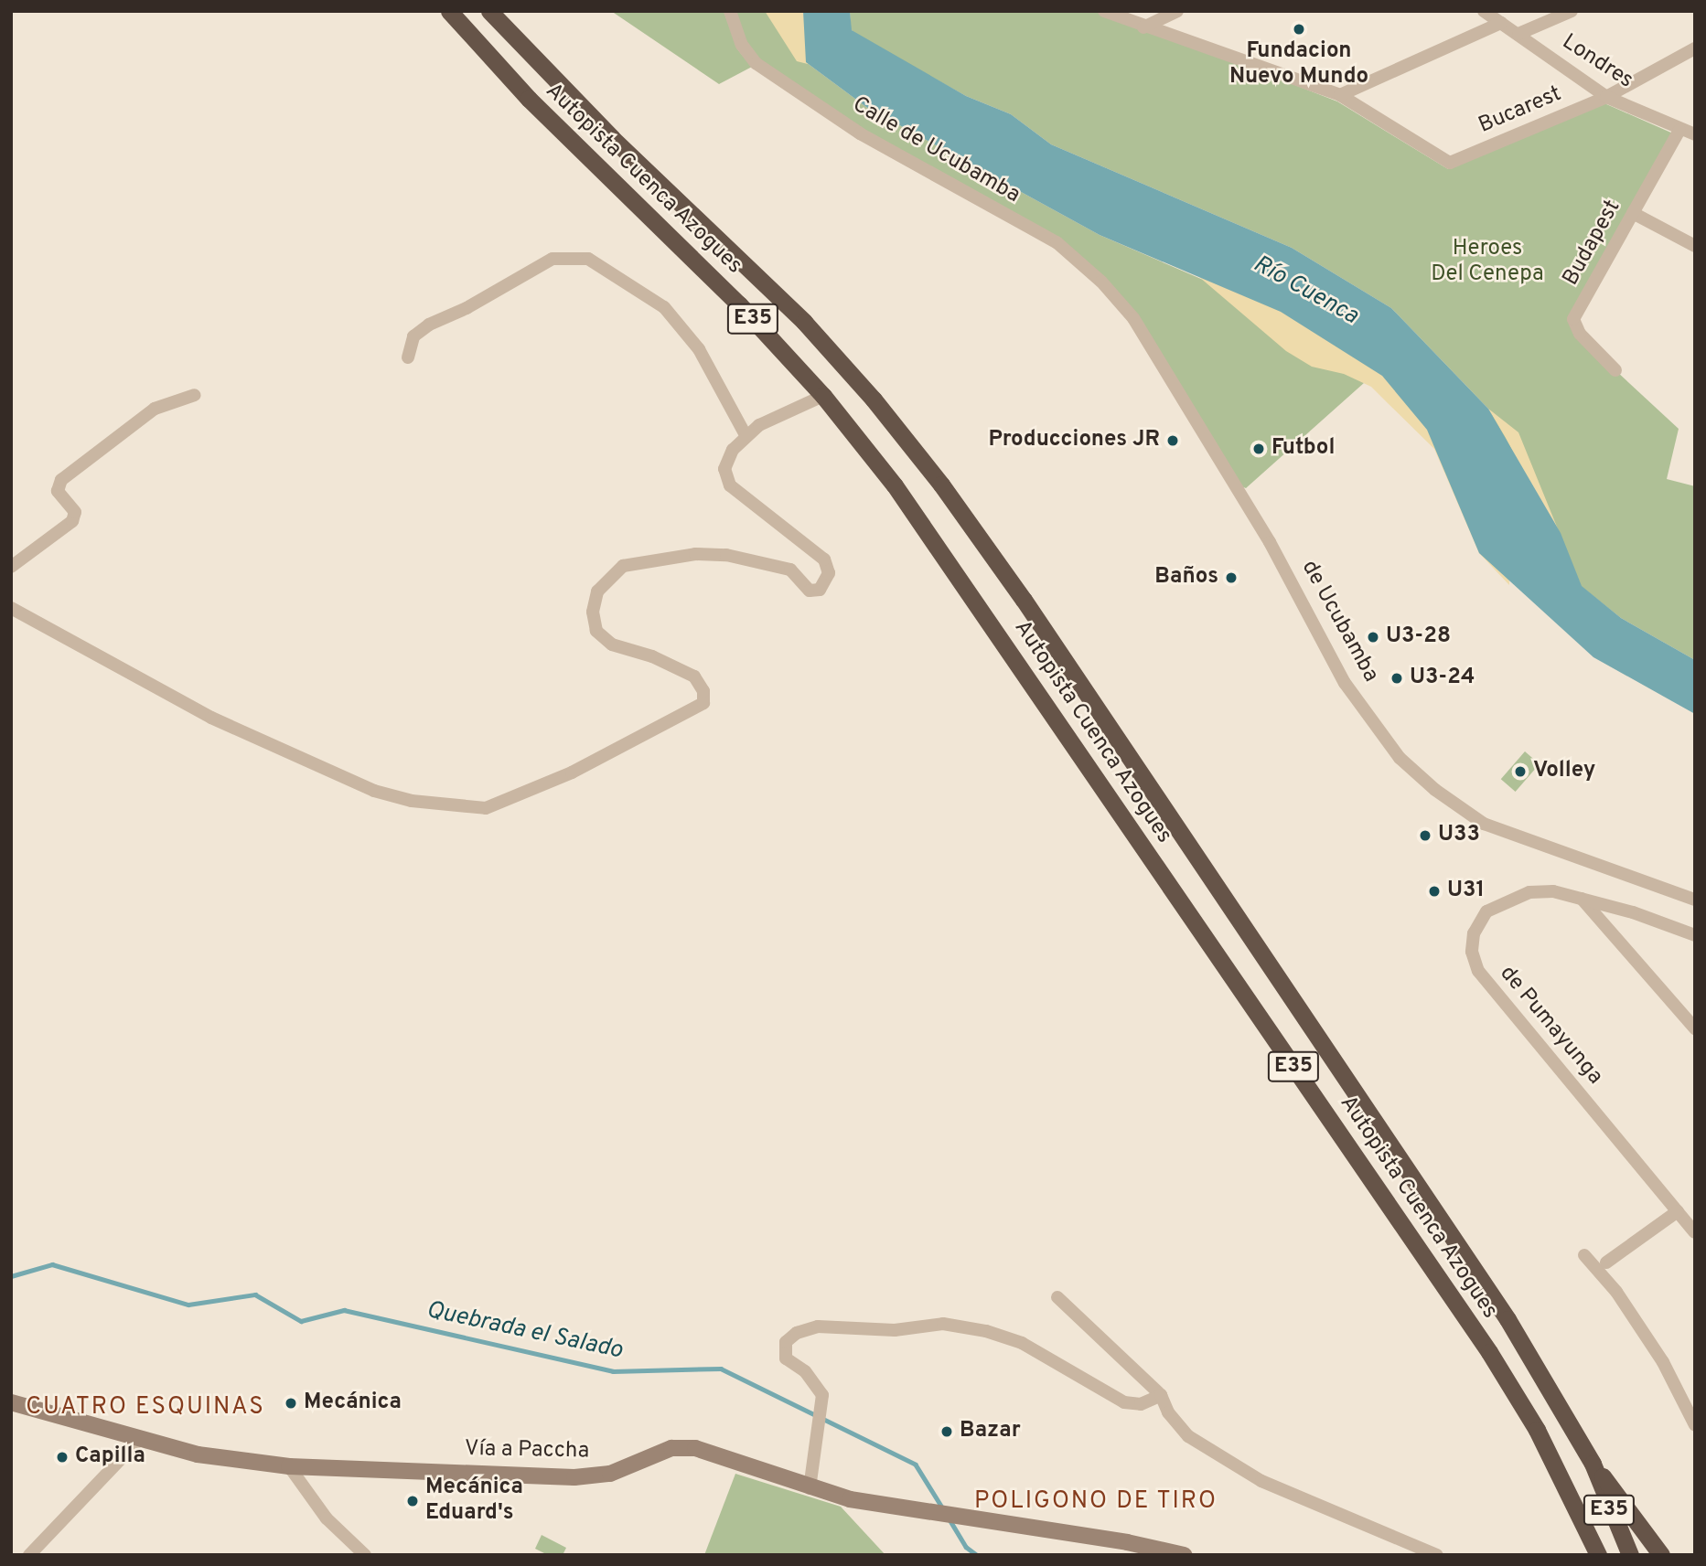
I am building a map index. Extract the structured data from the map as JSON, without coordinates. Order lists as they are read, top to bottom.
{
  "streets": {
    "highway": ["Autopista Cuenca Azogues", "E35"],
    "main road": ["Vía a Paccha"],
    "street": [
      "Londres",
      "Bucarest",
      "Calle de Ucubamba",
      "Budapest",
      "de Ucubamba",
      "de Pumayunga"
    ]
  },
  "crossings": [
    ["Londres", "Bucarest"],
    ["Londres", "Budapest"],
    ["Calle de Ucubamba", "de Ucubamba"]
  ],
  "districts": ["CUATRO ESQUINAS", "POLIGONO DE TIRO"],
  "water": ["Río Cuenca", "Quebrada el Salado"],
  "parks": ["Heroes Del Cenepa"],
  "places": [
    "Fundacion Nuevo Mundo",
    "Producciones JR",
    "Futbol",
    "Baños",
    "U3-28",
    "U3-24",
    "Volley",
    "U33",
    "U31",
    "Mecánica",
    "Bazar",
    "Capilla",
    "Mecánica Eduard's"
  ]
}
